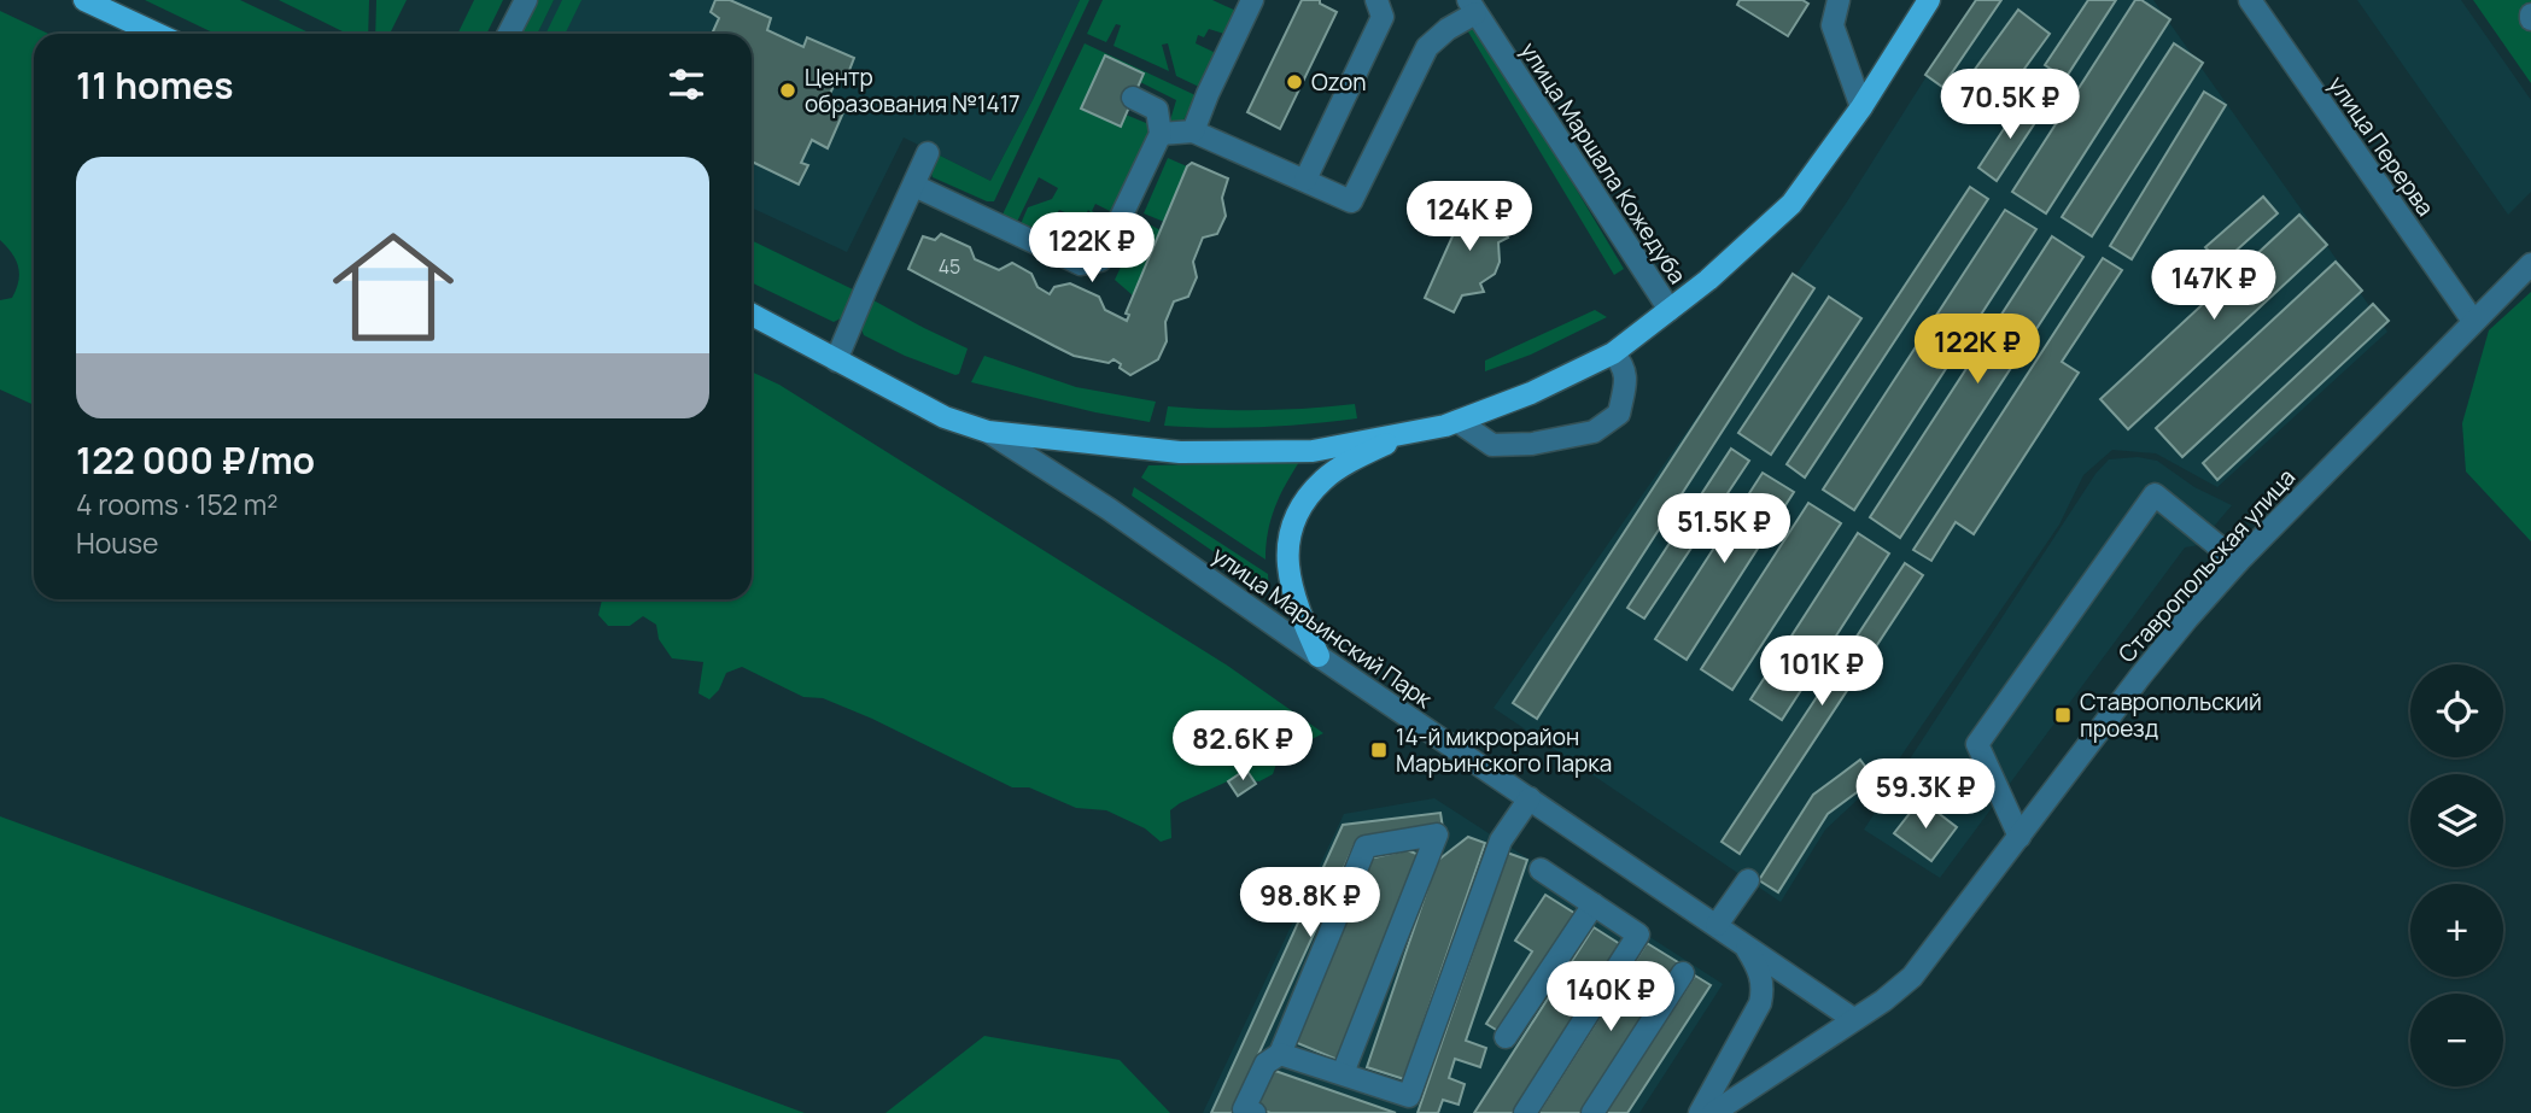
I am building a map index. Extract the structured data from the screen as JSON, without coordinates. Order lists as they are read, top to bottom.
{
  "streets": {
    "main road": ["улица Марьинский Парк"],
    "street": ["улица Перерва", "улица Маршала Кожедуба", "Ставропольская улица"]
  },
  "crossings": [
    ["улица Перерва", "Ставропольская улица"],
    ["Ставропольская улица", "улица Марьинский Парк"]
  ],
  "places": {
    "other": ["Ozon", "Центр образования №1417"],
    "transit": ["Ставропольский проезд", "14-й микрорайон Марьинского Парка"]
  },
  "house_numbers": ["45"],
  "page": {
    "heading": "11 homes",
    "price": [
      "70.5K ₽",
      "124K ₽",
      "122K ₽",
      "147K ₽",
      "122K ₽",
      "51.5K ₽",
      "101K ₽",
      "82.6K ₽",
      "59.3K ₽",
      "98.8K ₽",
      "140K ₽"
    ],
    "list": [
      {
        "name": "122 000 ₽/mo",
        "note": "4 rooms · 152 m² · House"
      }
    ],
    "map_buttons": ["+", "−"]
  }
}
